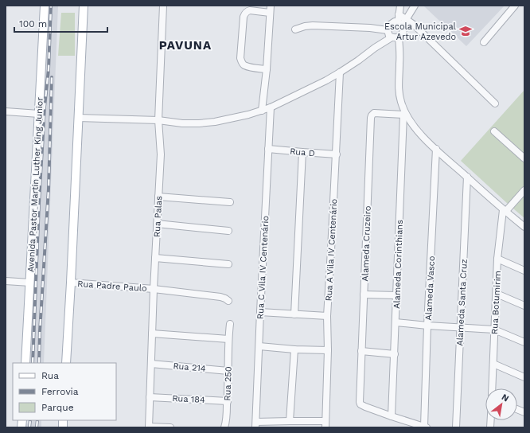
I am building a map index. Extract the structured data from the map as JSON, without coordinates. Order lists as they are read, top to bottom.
{
  "streets": {
    "main road": ["Avenida Pastor Martin Luther King Junior"],
    "street": [
      "Rua D",
      "Rua Palas",
      "Alameda Cruzeiro",
      "Rua A Vila IV Centenário",
      "Alameda Corinthians",
      "Rua C Vila IV Centenário",
      "Rua Padre Paulo",
      "Alameda Vasco",
      "Alameda Santa Cruz",
      "Rua Botumirim",
      "Rua 214",
      "Rua 250",
      "Rua 184"
    ]
  },
  "crossings": [
    ["Rua D", "Rua A Vila IV Centenário"],
    ["Rua D", "Rua C Vila IV Centenário"],
    ["Rua Palas", "Rua Padre Paulo"],
    ["Rua Palas", "Rua 214"],
    ["Rua Palas", "Rua 184"],
    ["Alameda Cruzeiro", "Alameda Corinthians"],
    ["Rua 214", "Rua 250"],
    ["Rua 250", "Rua 184"]
  ],
  "districts": ["PAVUNA"],
  "places": {
    "school or university": ["Escola Municipal Artur Azevedo"]
  },
  "legend": ["Rua", "Ferrovia", "Parque"],
  "scale_bar": "100 m",
  "north": "top right"
}
